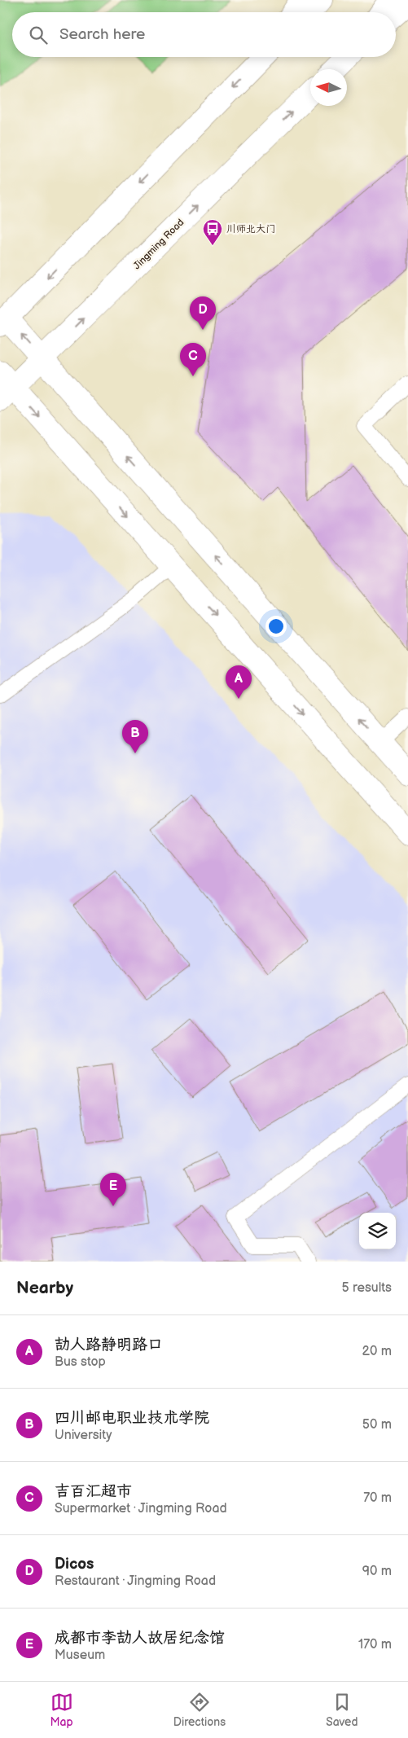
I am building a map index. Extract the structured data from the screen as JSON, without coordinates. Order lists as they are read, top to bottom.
{
  "streets": {
    "street": ["Jingming Road"]
  },
  "places": {
    "bus stop": ["川师北大门"]
  },
  "north": "left",
  "page": {
    "search": "Search here",
    "pins": [
      "D",
      "C",
      "A",
      "B",
      "E"
    ],
    "heading": ["Nearby", "5 results"],
    "list": [
      {
        "mark": "A",
        "name": "劼人路静明路口",
        "note": "Bus stop",
        "value": "20 m"
      },
      {
        "mark": "B",
        "name": "四川邮电职业技术学院",
        "note": "University",
        "value": "50 m"
      },
      {
        "mark": "C",
        "name": "吉百汇超市",
        "note": "Supermarket · Jingming Road",
        "value": "70 m"
      },
      {
        "mark": "D",
        "name": "Dicos",
        "note": "Restaurant · Jingming Road",
        "value": "90 m"
      },
      {
        "mark": "E",
        "name": "成都市李劼人故居纪念馆",
        "note": "Museum",
        "value": "170 m"
      }
    ],
    "nav": ["Map", "Directions", "Saved"]
  }
}
